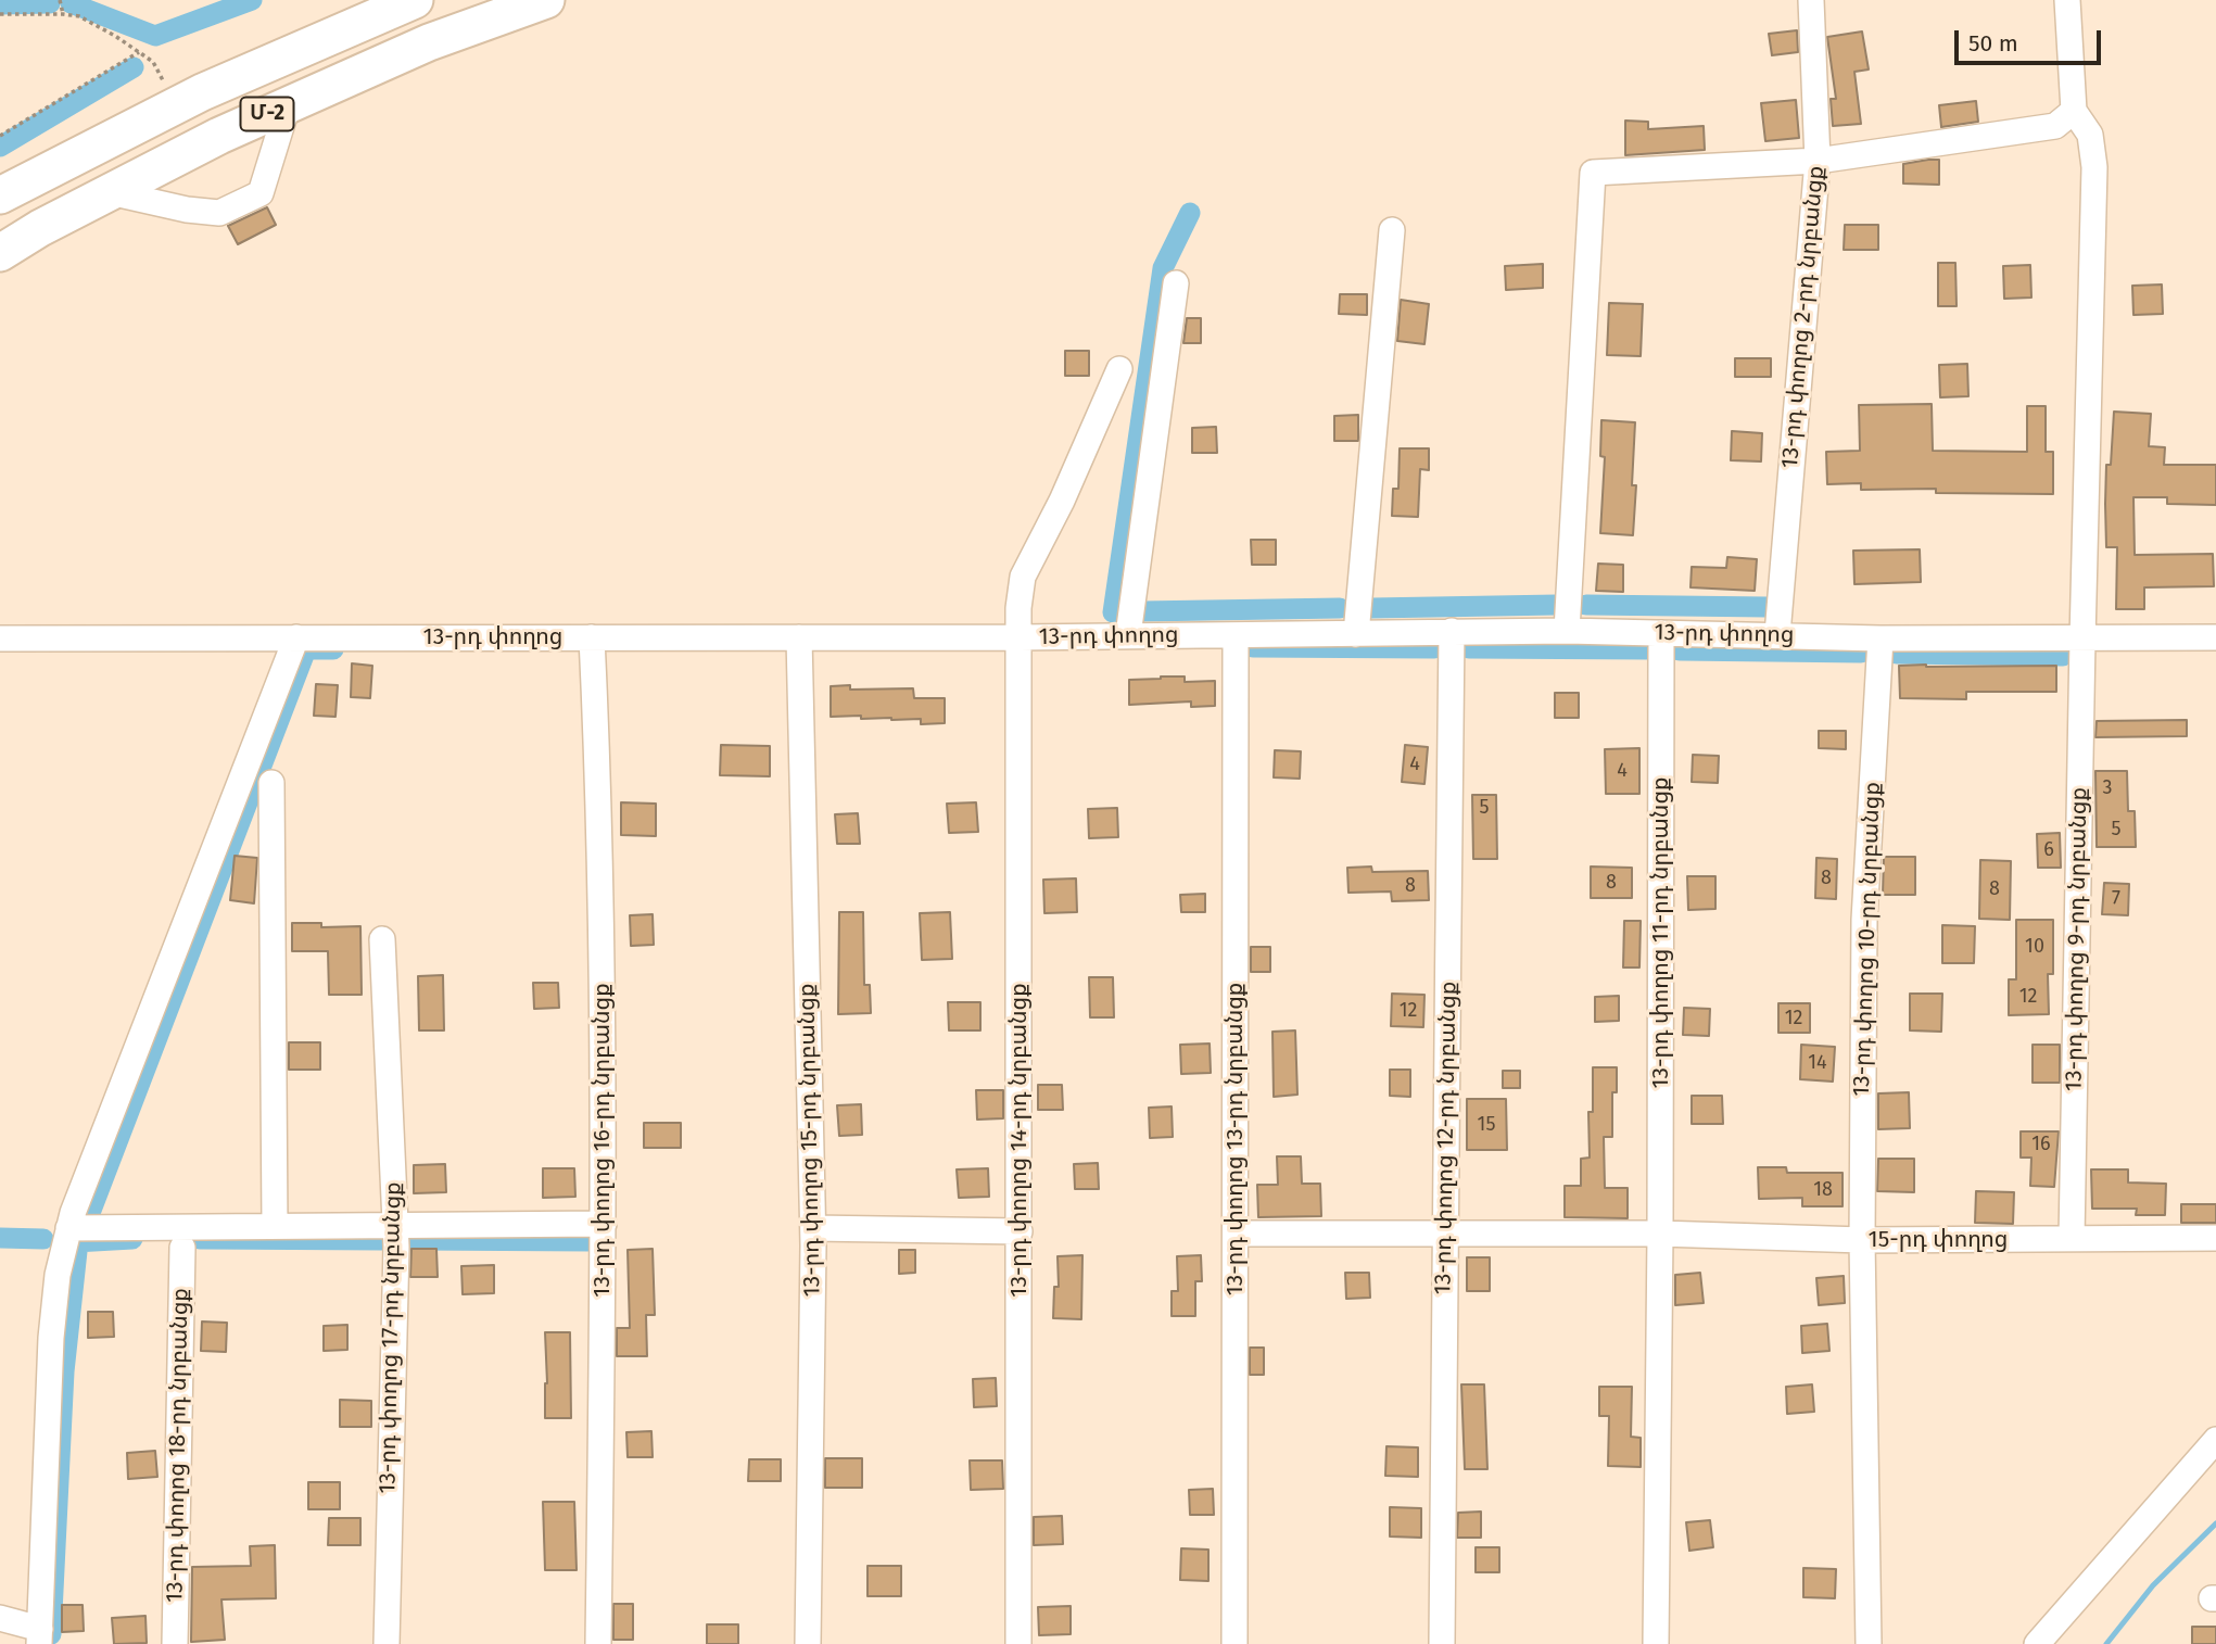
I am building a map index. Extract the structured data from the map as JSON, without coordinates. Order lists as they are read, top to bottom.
{
  "streets": {
    "highway": ["Մ-2"],
    "street": [
      "13-րդ փողոց 2-րդ նրբանցք",
      "13-րդ փողոց",
      "13-րդ փողոց 11-րդ նրբանցք",
      "13-րդ փողոց 10-րդ նրբանցք",
      "13-րդ փողոց 9-րդ նրբանցք",
      "13-րդ փողոց 12-րդ նրբանցք",
      "13-րդ փողոց 13-րդ նրբանցք",
      "13-րդ փողոց 16-րդ նրբանցք",
      "13-րդ փողոց 15-րդ նրբանցք",
      "13-րդ փողոց 14-րդ նրբանցք",
      "15-րդ փողոց",
      "13-րդ փողոց 17-րդ նրբանցք",
      "13-րդ փողոց 18-րդ նրբանցք"
    ]
  },
  "crossings": [
    ["13-րդ փողոց 2-րդ նրբանցք", "13-րդ փողոց"],
    ["13-րդ փողոց", "13-րդ փողոց 11-րդ նրբանցք"],
    ["13-րդ փողոց", "13-րդ փողոց 10-րդ նրբանցք"],
    ["13-րդ փողոց", "13-րդ փողոց 9-րդ նրբանցք"],
    ["13-րդ փողոց", "13-րդ փողոց 12-րդ նրբանցք"],
    ["13-րդ փողոց", "13-րդ փողոց 13-րդ նրբանցք"],
    ["13-րդ փողոց", "13-րդ փողոց 16-րդ նրբանցք"],
    ["13-րդ փողոց", "13-րդ փողոց 15-րդ նրբանցք"],
    ["13-րդ փողոց", "13-րդ փողոց 14-րդ նրբանցք"],
    ["13-րդ փողոց 11-րդ նրբանցք", "15-րդ փողոց"],
    ["13-րդ փողոց 10-րդ նրբանցք", "15-րդ փողոց"],
    ["13-րդ փողոց 9-րդ նրբանցք", "15-րդ փողոց"],
    ["13-րդ փողոց 12-րդ նրբանցք", "15-րդ փողոց"],
    ["13-րդ փողոց 13-րդ նրբանցք", "15-րդ փողոց"]
  ],
  "house_numbers": [
    "4",
    "4",
    "3",
    "5",
    "5",
    "6",
    "8",
    "8",
    "8",
    "8",
    "7",
    "10",
    "12",
    "12",
    "12",
    "14",
    "15",
    "16",
    "18"
  ],
  "scale_bar": "50 m"
}
